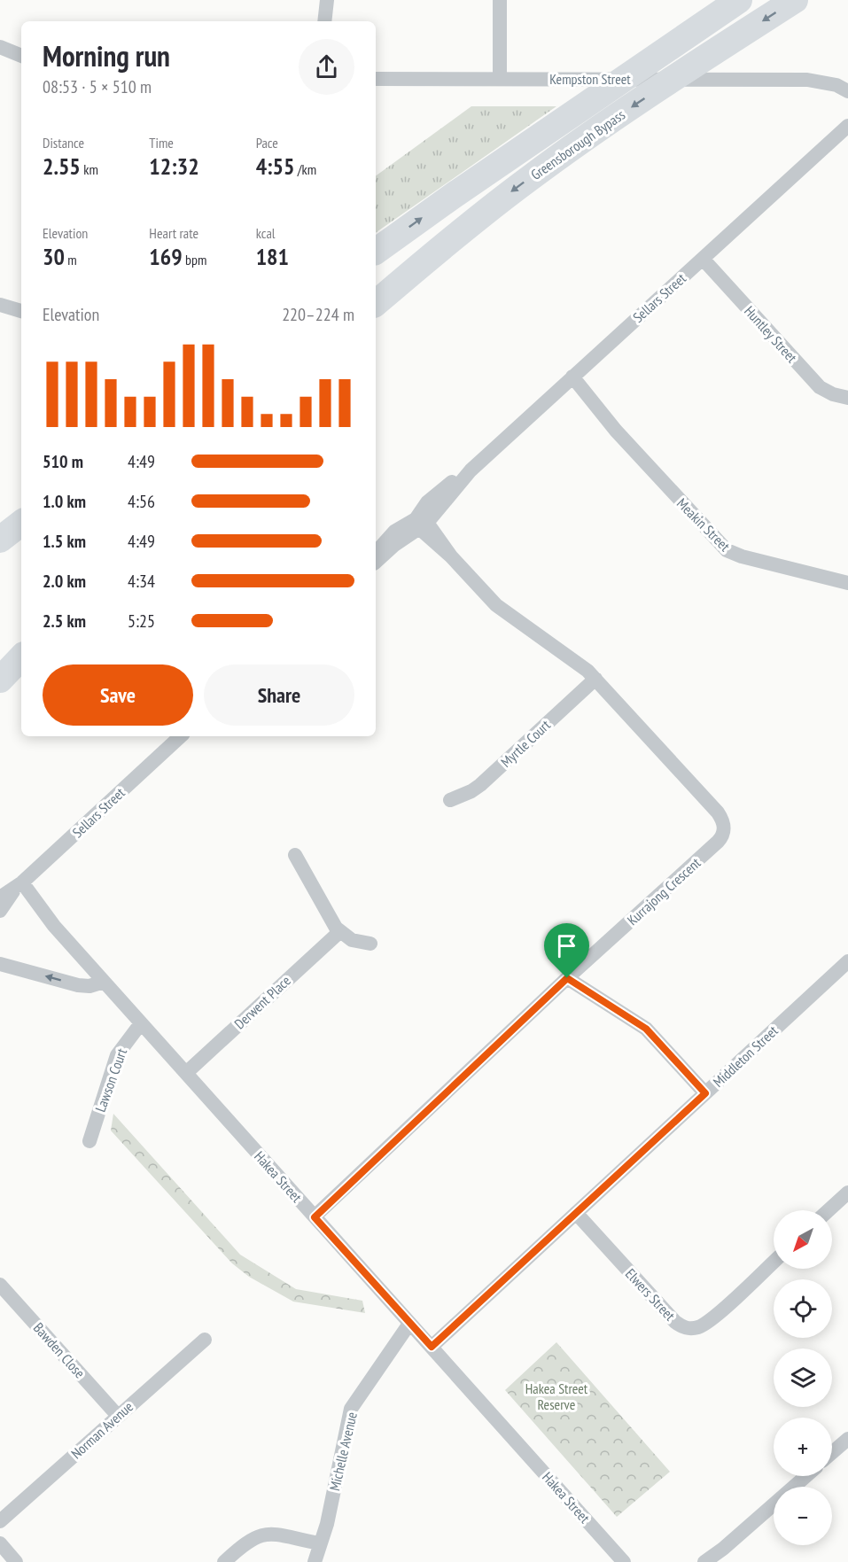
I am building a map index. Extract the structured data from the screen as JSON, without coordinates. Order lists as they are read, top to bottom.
{
  "streets": {
    "highway": ["Greensborough Bypass"],
    "street": [
      "Kempston Street",
      "Sellars Street",
      "Huntley Street",
      "Meakin Street",
      "Myrtle Court",
      "Kurrajong Crescent",
      "Derwent Place",
      "Middleton Street",
      "Lawson Court",
      "Hakea Street",
      "Elwers Street",
      "Bawden Close",
      "Norman Avenue",
      "Michelle Avenue"
    ]
  },
  "crossings": [
    ["Sellars Street", "Huntley Street"],
    ["Sellars Street", "Meakin Street"],
    ["Sellars Street", "Kurrajong Crescent"],
    ["Sellars Street", "Hakea Street"],
    ["Myrtle Court", "Kurrajong Crescent"],
    ["Kurrajong Crescent", "Hakea Street"],
    ["Derwent Place", "Hakea Street"],
    ["Middleton Street", "Hakea Street"],
    ["Middleton Street", "Elwers Street"],
    ["Lawson Court", "Hakea Street"],
    ["Hakea Street", "Michelle Avenue"],
    ["Bawden Close", "Norman Avenue"]
  ],
  "parks": ["Hakea Street Reserve"],
  "north": "bottom left",
  "page": {
    "heading": ["Morning run", "08:53 · 5 × 510 m"],
    "stats": [
      ["Distance", "2.55 km"],
      ["Time", "12:32"],
      ["Pace", "4:55 /km"],
      ["Elevation", "30 m"],
      ["Heart rate", "169 bpm"],
      ["kcal", "181"]
    ],
    "chart": ["Elevation", "220–224 m"],
    "list": [
      {
        "name": "510 m",
        "note": "4:49"
      },
      {
        "name": "1.0 km",
        "note": "4:56"
      },
      {
        "name": "1.5 km",
        "note": "4:49"
      },
      {
        "name": "2.0 km",
        "note": "4:34"
      },
      {
        "name": "2.5 km",
        "note": "5:25"
      }
    ],
    "buttons": ["Save", "Share"],
    "map_buttons": ["+", "−"]
  }
}
